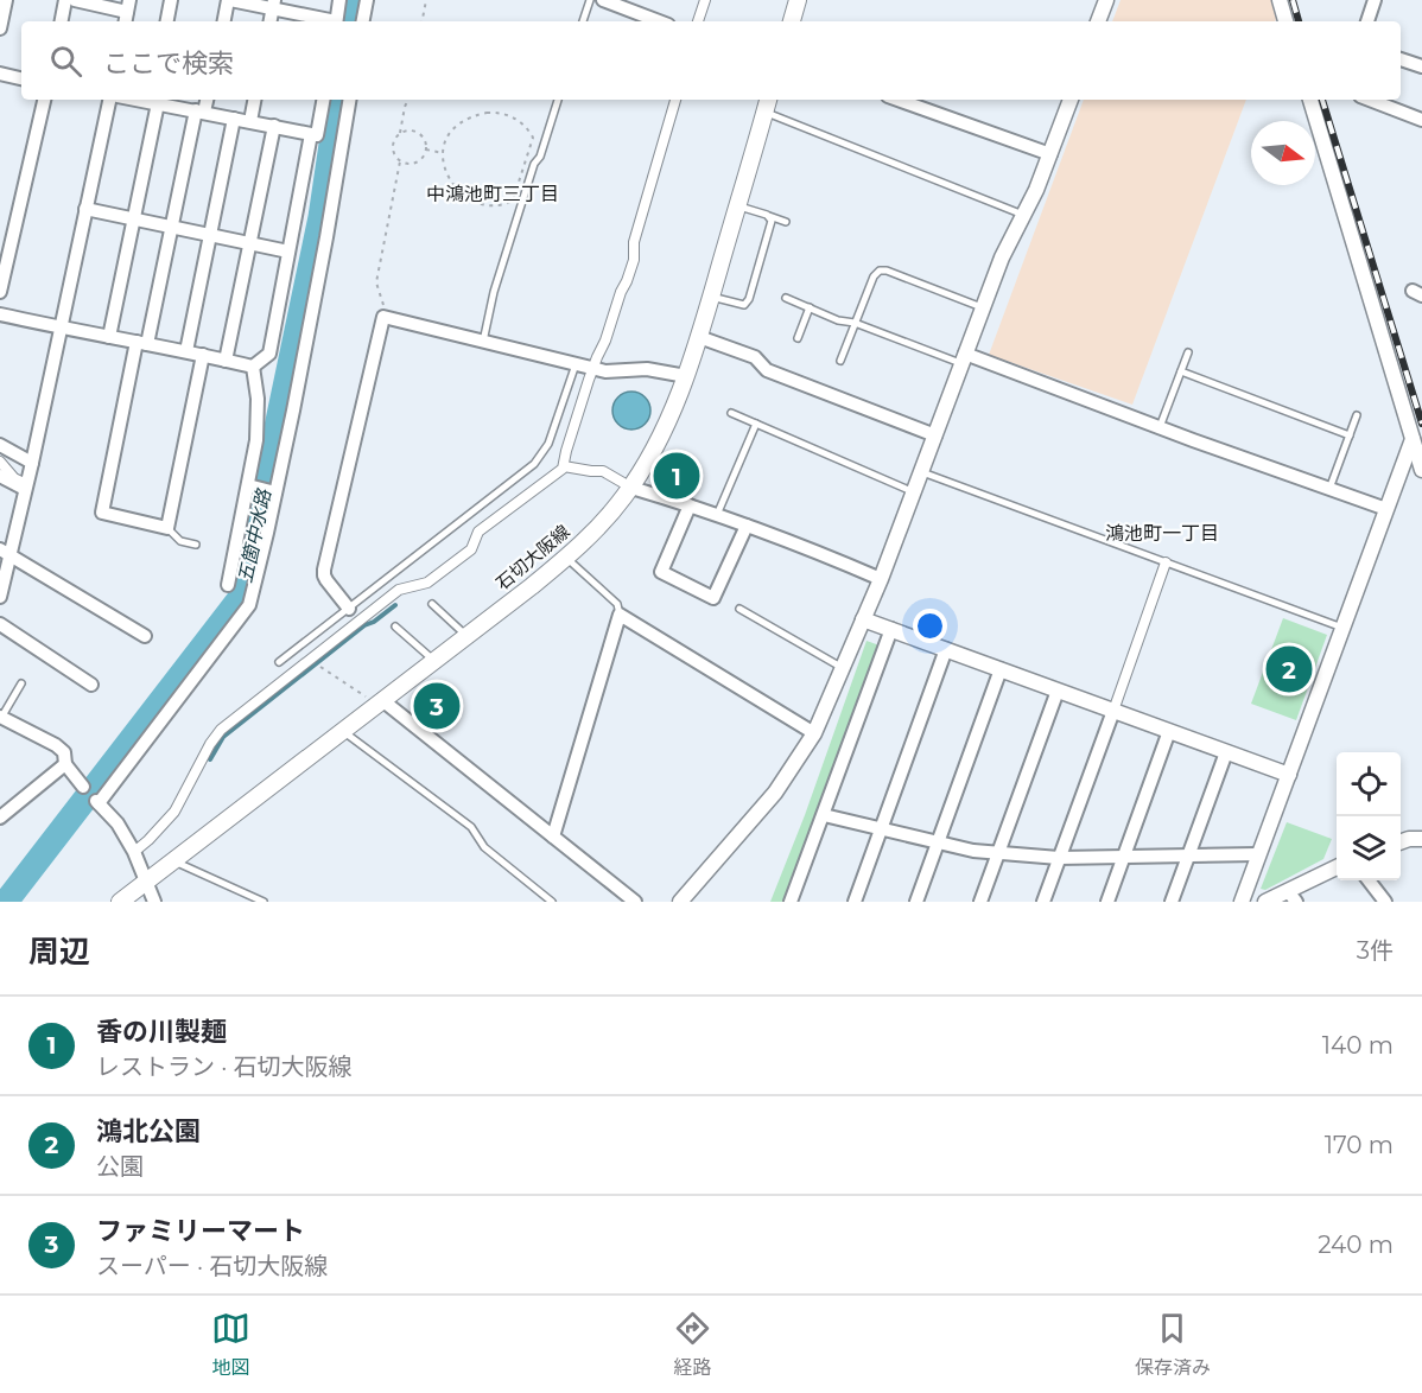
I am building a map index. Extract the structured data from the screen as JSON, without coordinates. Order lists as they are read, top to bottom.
{
  "streets": {
    "main road": ["石切大阪線"]
  },
  "districts": ["中鴻池町三丁目", "鴻池町一丁目"],
  "water": ["五箇中水路"],
  "north": "right",
  "page": {
    "search": "ここで検索",
    "pins": ["1", "2", "3"],
    "heading": ["周辺", "3件"],
    "list": [
      {
        "mark": "1",
        "name": "香の川製麺",
        "note": "レストラン · 石切大阪線",
        "value": "140 m"
      },
      {
        "mark": "2",
        "name": "鴻北公園",
        "note": "公園",
        "value": "170 m"
      },
      {
        "mark": "3",
        "name": "ファミリーマート",
        "note": "スーパー · 石切大阪線",
        "value": "240 m"
      }
    ],
    "nav": ["地図", "経路", "保存済み"]
  }
}
